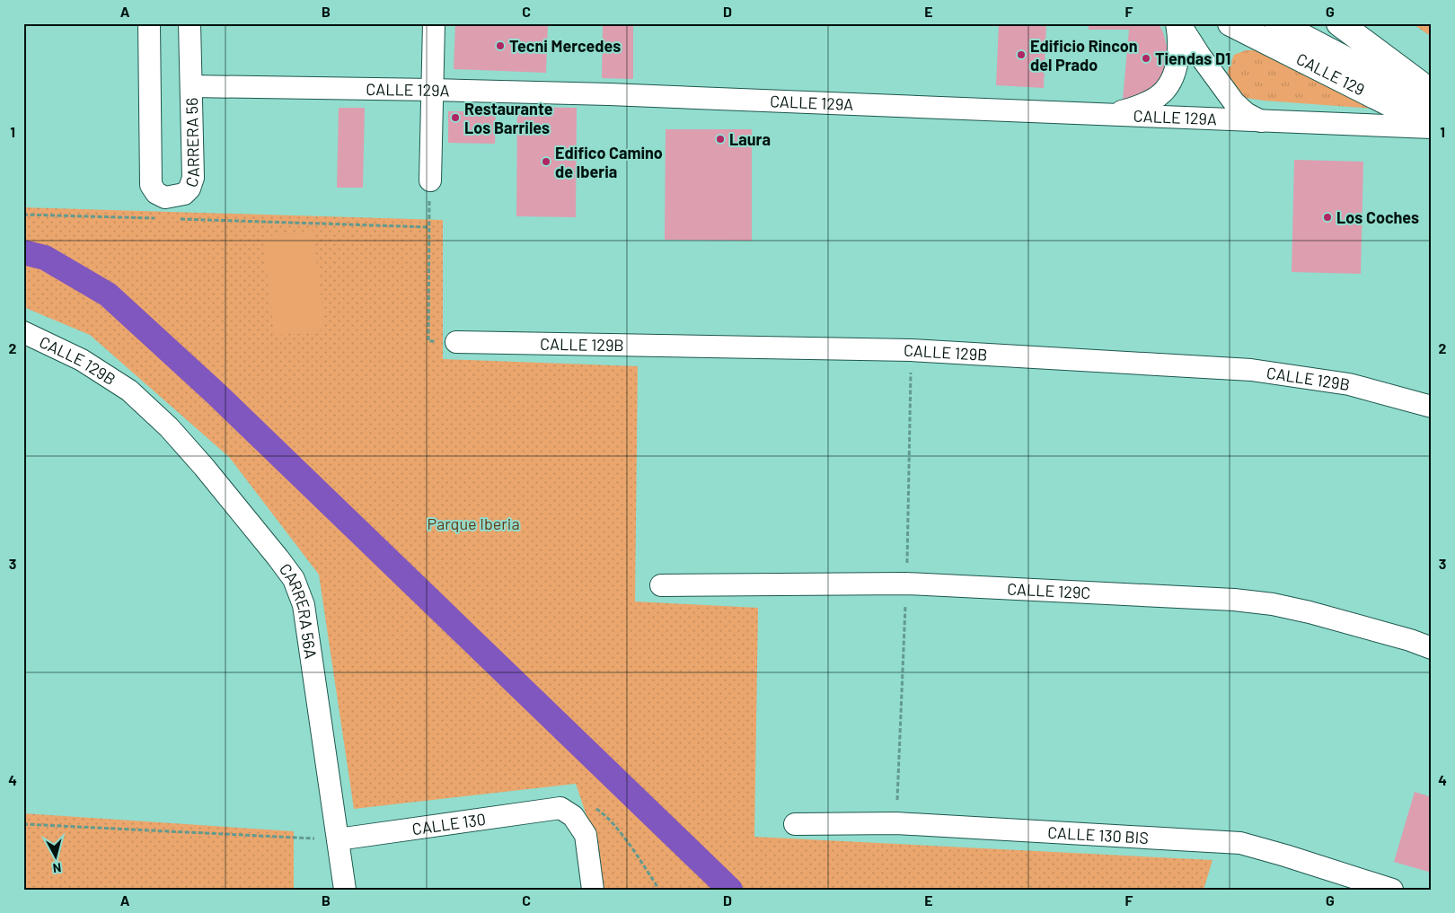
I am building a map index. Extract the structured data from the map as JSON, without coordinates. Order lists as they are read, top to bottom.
{
  "streets": {
    "main road": ["CALLE 129"],
    "street": [
      "CALLE 129A",
      "CARRERA 56",
      "CALLE 129B",
      "CALLE 129C",
      "CARRERA 56A",
      "CALLE 130",
      "CALLE 130 BIS"
    ]
  },
  "crossings": [
    ["CALLE 129", "CALLE 129A"],
    ["CALLE 129A", "CARRERA 56"],
    ["CALLE 129B", "CARRERA 56A"],
    ["CARRERA 56A", "CALLE 130"]
  ],
  "parks": ["Parque Iberia"],
  "places": [
    "Tecni Mercedes",
    "Edificio Rincon del Prado",
    "Tiendas D1",
    "Restaurante Los Barriles",
    "Laura",
    "Edifico Camino de Iberia",
    "Los Coches"
  ],
  "north": "bottom",
  "grid": {
    "columns": [
      "A",
      "B",
      "C",
      "D",
      "E",
      "F",
      "G"
    ],
    "rows": [
      "1",
      "2",
      "3",
      "4"
    ]
  }
}
